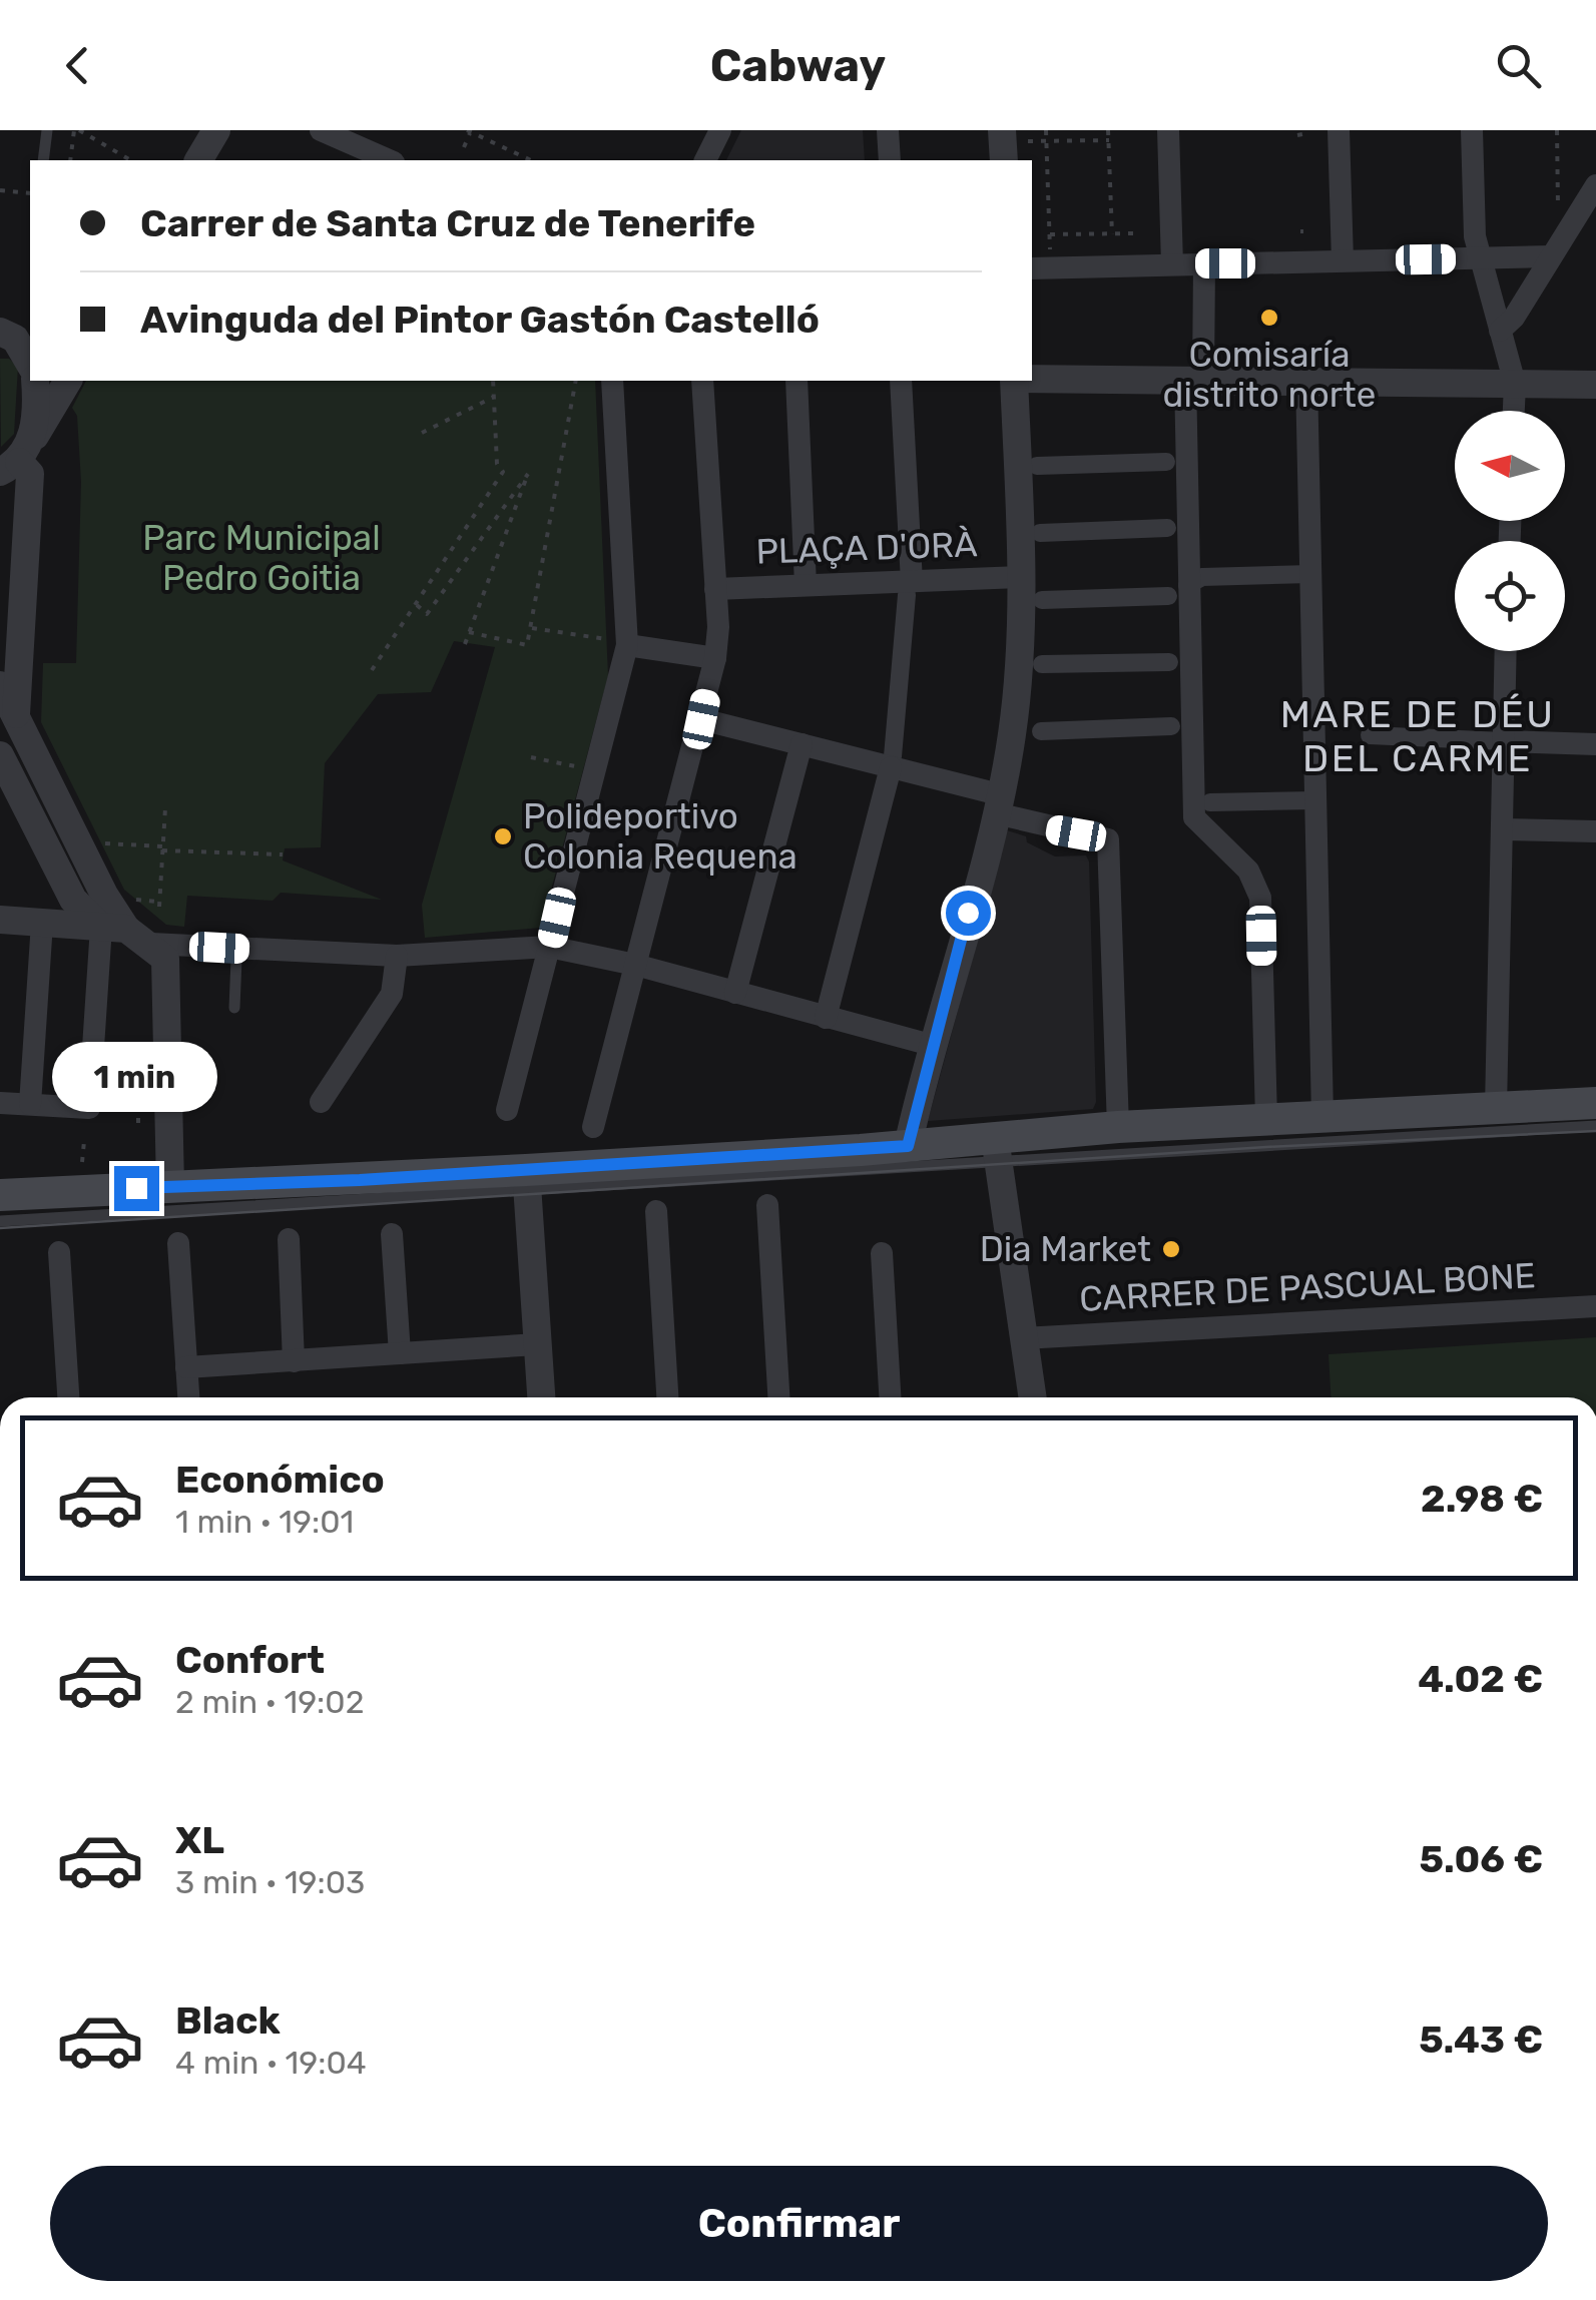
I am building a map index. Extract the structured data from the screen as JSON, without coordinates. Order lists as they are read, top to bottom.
{
  "streets": {
    "street": ["PLAÇA D'ORÀ", "CARRER DE PASCUAL BONE"]
  },
  "districts": ["MARE DE DÉU DEL CARME"],
  "parks": ["Parc Municipal Pedro Goitia"],
  "places": ["Comisaría distrito norte", "Polideportivo Colonia Requena", "Dia Market"],
  "north": "left",
  "page": {
    "header": "Cabway",
    "banner": ["Carrer de Santa Cruz de Tenerife", "Avinguda del Pintor Gastón Castelló"],
    "bubble": "1 min",
    "list": [
      {
        "name": "Económico",
        "note": "1 min · 19:01",
        "value": "2.98 €"
      },
      {
        "name": "Confort",
        "note": "2 min · 19:02",
        "value": "4.02 €"
      },
      {
        "name": "XL",
        "note": "3 min · 19:03",
        "value": "5.06 €"
      },
      {
        "name": "Black",
        "note": "4 min · 19:04",
        "value": "5.43 €"
      }
    ],
    "buttons": "Confirmar"
  }
}
